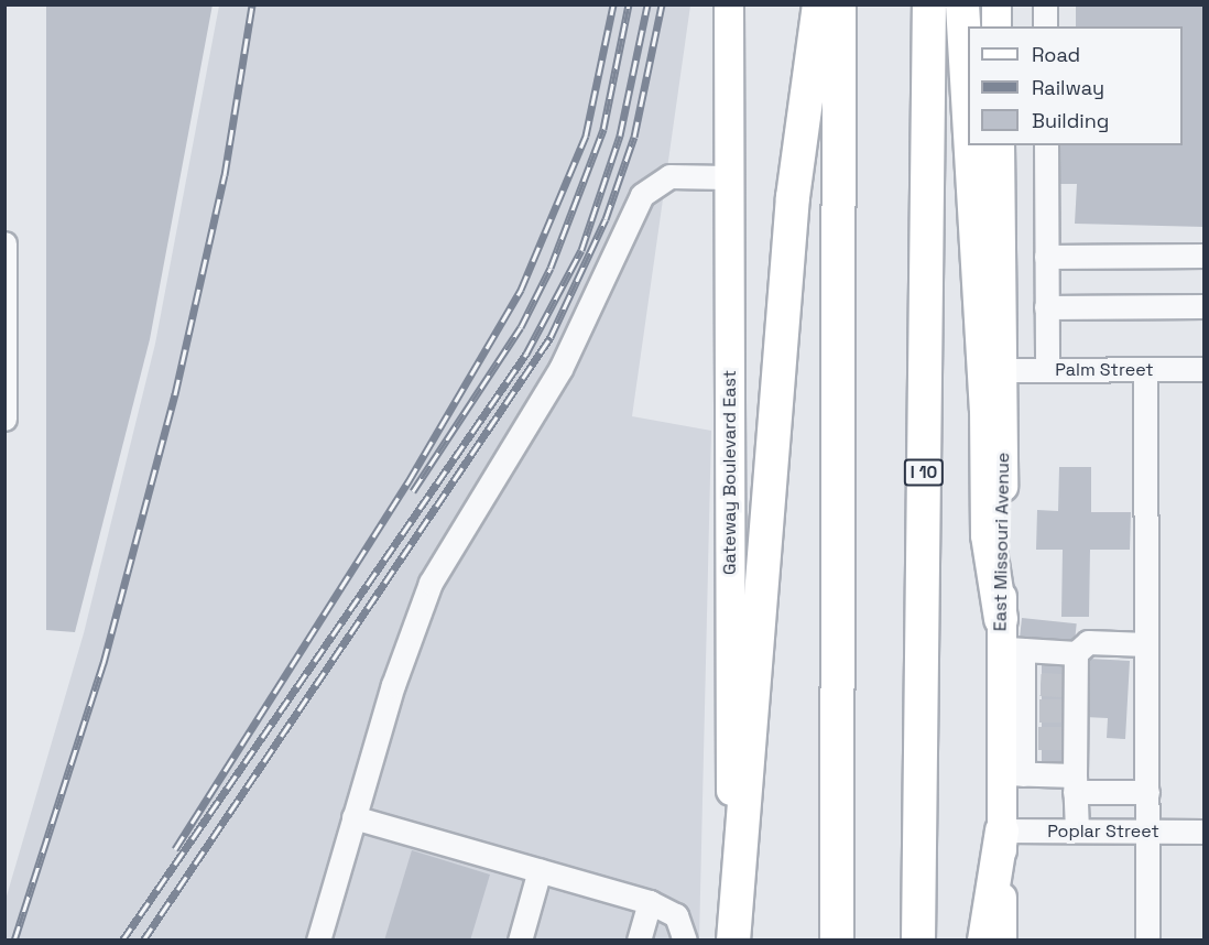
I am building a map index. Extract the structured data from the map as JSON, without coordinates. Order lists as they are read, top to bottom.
{
  "streets": {
    "highway": ["I 10"],
    "main road": ["Gateway Boulevard East", "East Missouri Avenue"],
    "street": ["Palm Street", "Poplar Street"]
  },
  "crossings": [
    ["Palm Street", "East Missouri Avenue"],
    ["East Missouri Avenue", "Poplar Street"]
  ],
  "legend": ["Road", "Railway", "Building"]
}
